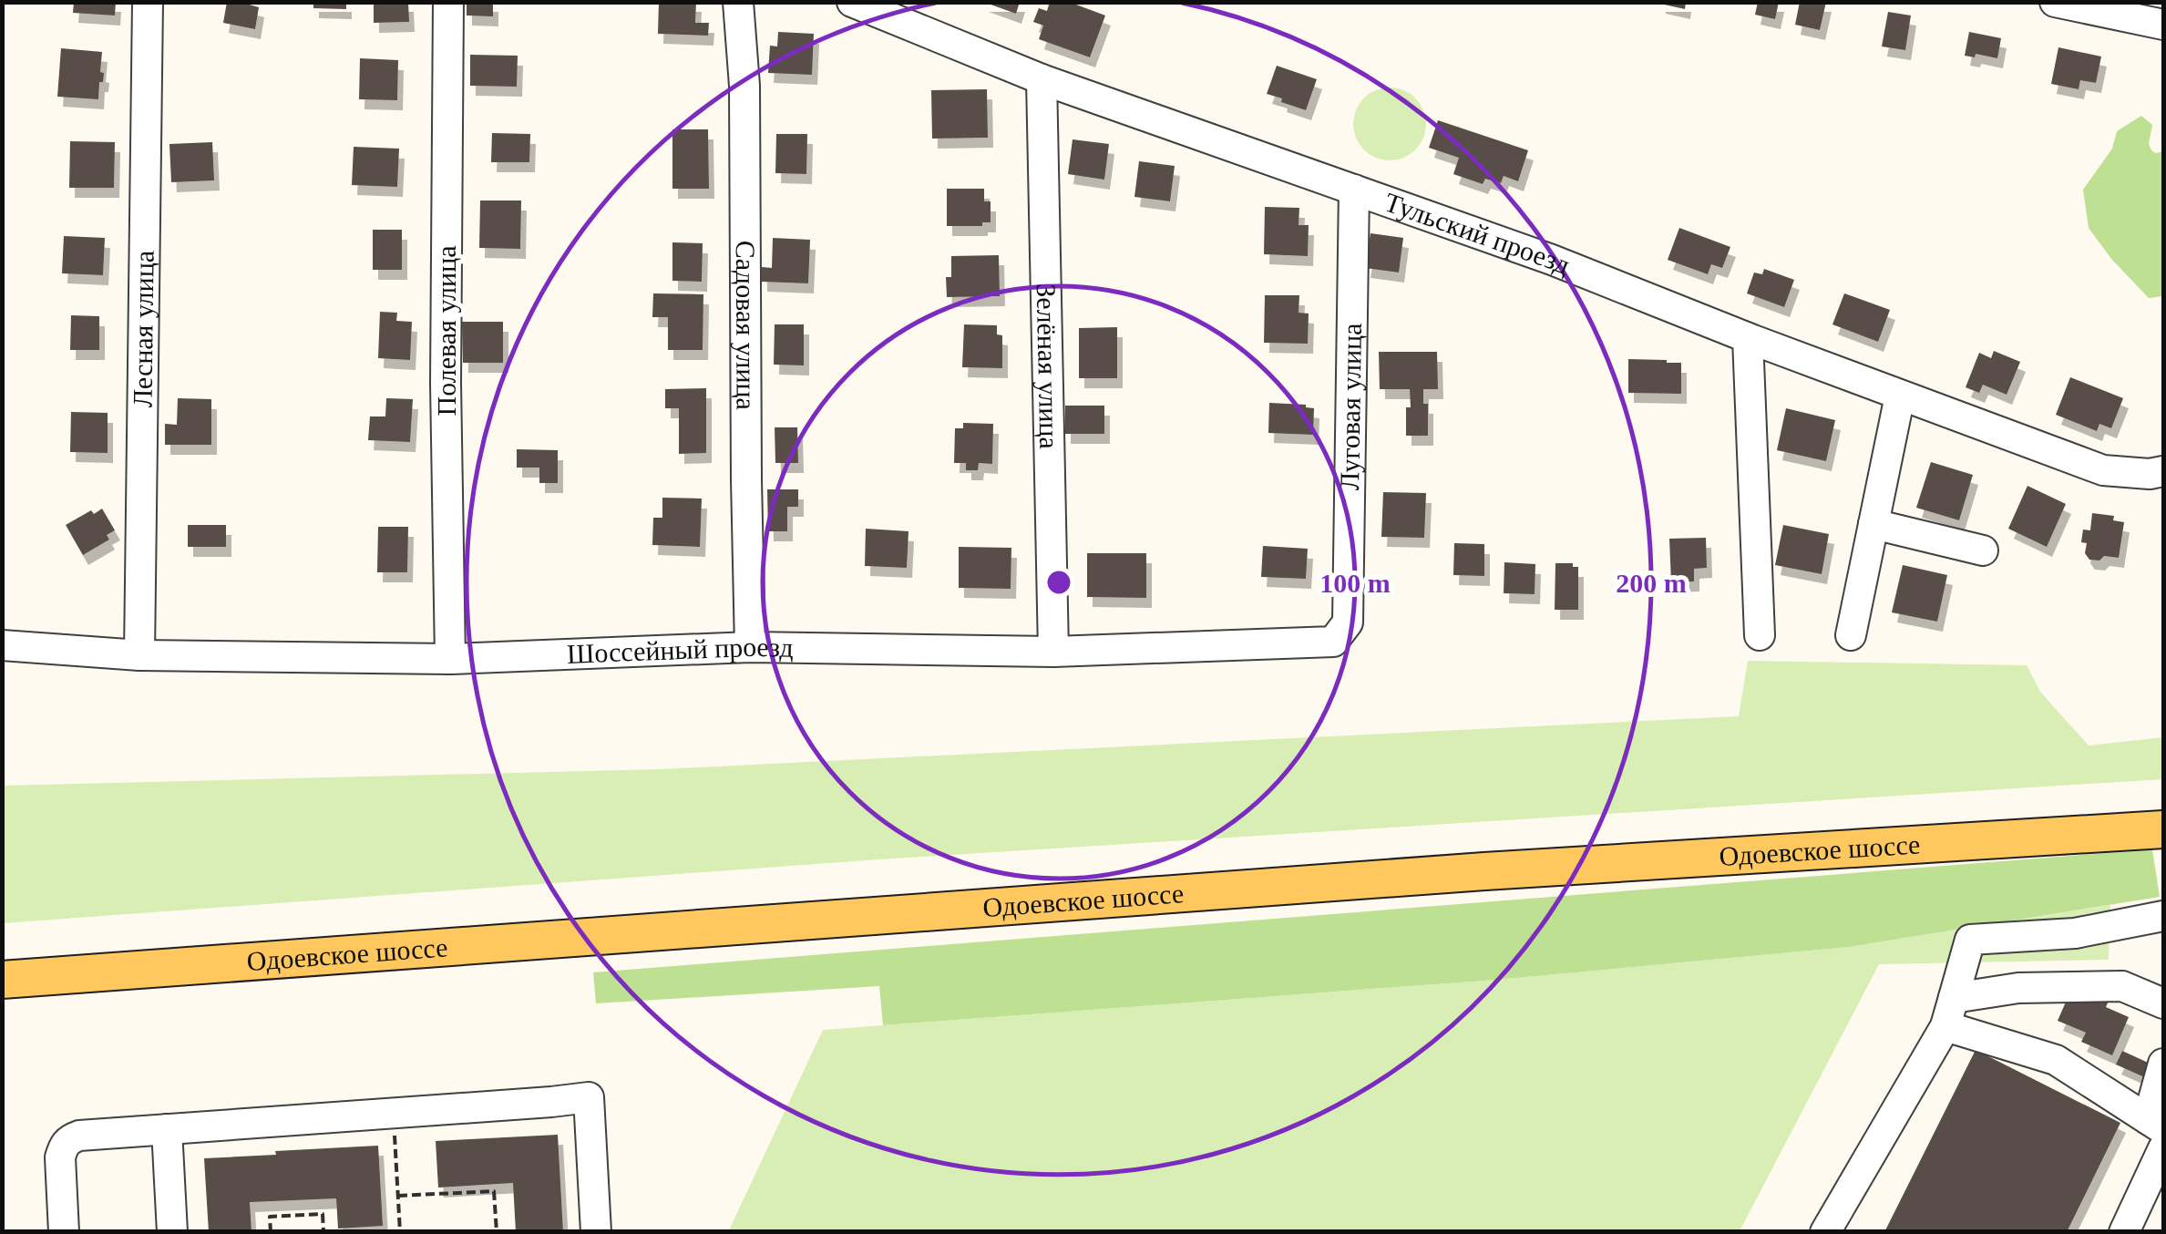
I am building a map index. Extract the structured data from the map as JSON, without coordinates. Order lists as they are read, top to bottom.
{
  "streets": {
    "main road": ["Одоевское шоссе"],
    "street": [
      "Тульский проезд",
      "Садовая улица",
      "Лесная улица",
      "Полевая улица",
      "Зелёная улица",
      "Луговая улица",
      "Шоссейный проезд"
    ]
  },
  "crossings": [
    ["Тульский проезд", "Зелёная улица"],
    ["Тульский проезд", "Луговая улица"],
    ["Садовая улица", "Шоссейный проезд"],
    ["Лесная улица", "Шоссейный проезд"],
    ["Полевая улица", "Шоссейный проезд"],
    ["Зелёная улица", "Шоссейный проезд"],
    ["Луговая улица", "Шоссейный проезд"]
  ],
  "rings": ["100 m", "200 m"]
}
